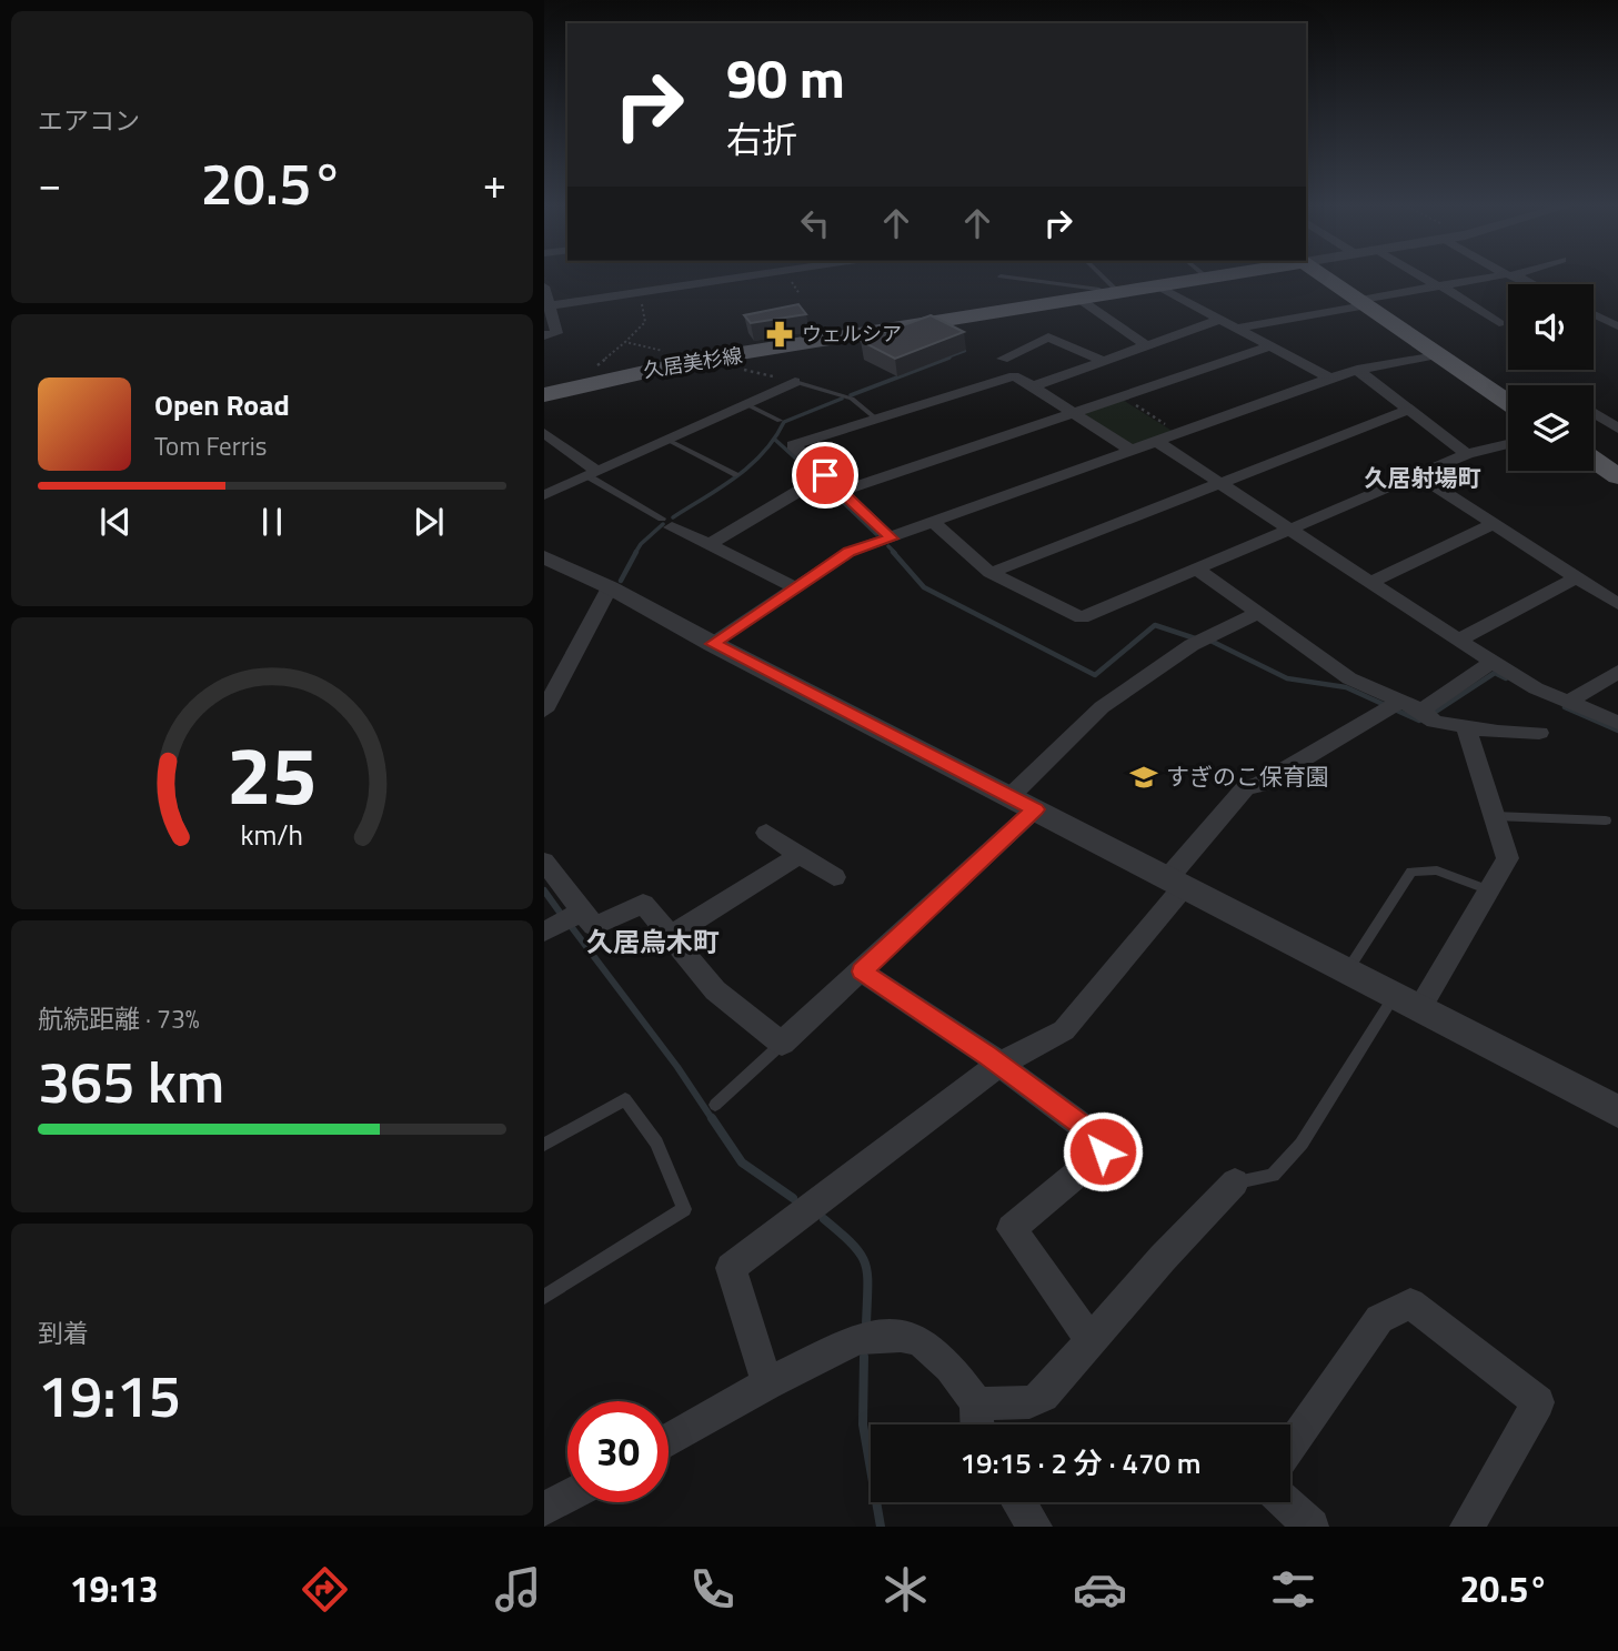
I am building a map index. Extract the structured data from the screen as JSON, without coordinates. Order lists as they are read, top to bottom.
{
  "streets": {
    "main road": ["久居美杉線"]
  },
  "districts": ["久居射場町", "久居烏木町"],
  "places": {
    "pharmacy": ["ウェルシア"],
    "school or university": ["すぎのこ保育園"]
  },
  "page": {
    "tile": [
      "エアコン",
      ["航続距離 · 73%", "365 km"],
      ["到着", "19:15"]
    ],
    "turn": ["90 m", "右折"],
    "heat": ["−", "20.5°", "+"],
    "song": ["Open Road", "Tom Ferris"],
    "limit": "30",
    "trip": "19:15 · 2 分 · 470 m",
    "tabs": ["19:13", "20.5°"],
    "gauge": ["25", "km/h"]
  }
}
